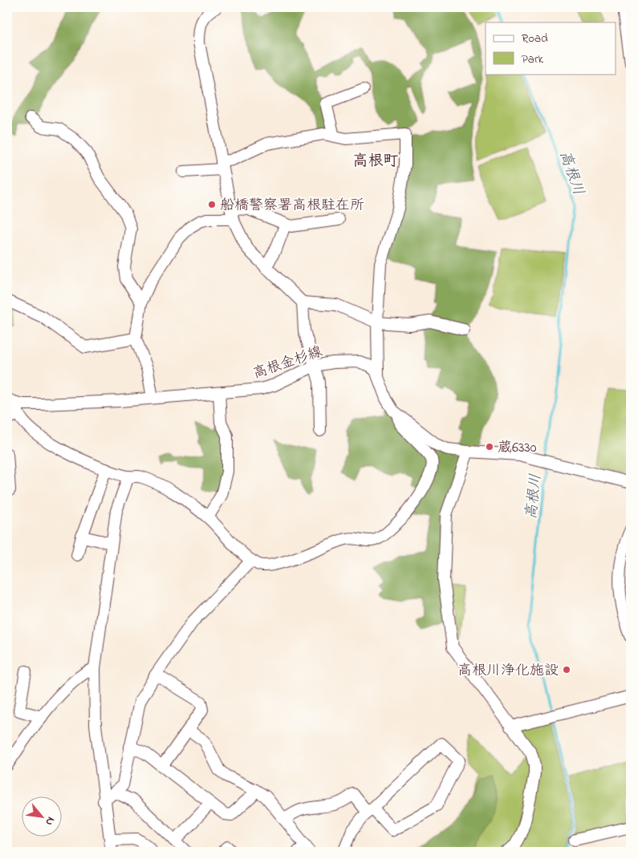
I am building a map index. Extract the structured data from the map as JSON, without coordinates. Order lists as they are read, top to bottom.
{
  "streets": {
    "street": ["高根金杉線"]
  },
  "districts": ["高根町"],
  "water": ["高根川"],
  "places": ["船橋警察署高根駐在所", "蔵6330", "高根川浄化施設"],
  "legend": ["Road", "Park"],
  "north": "bottom right"
}
